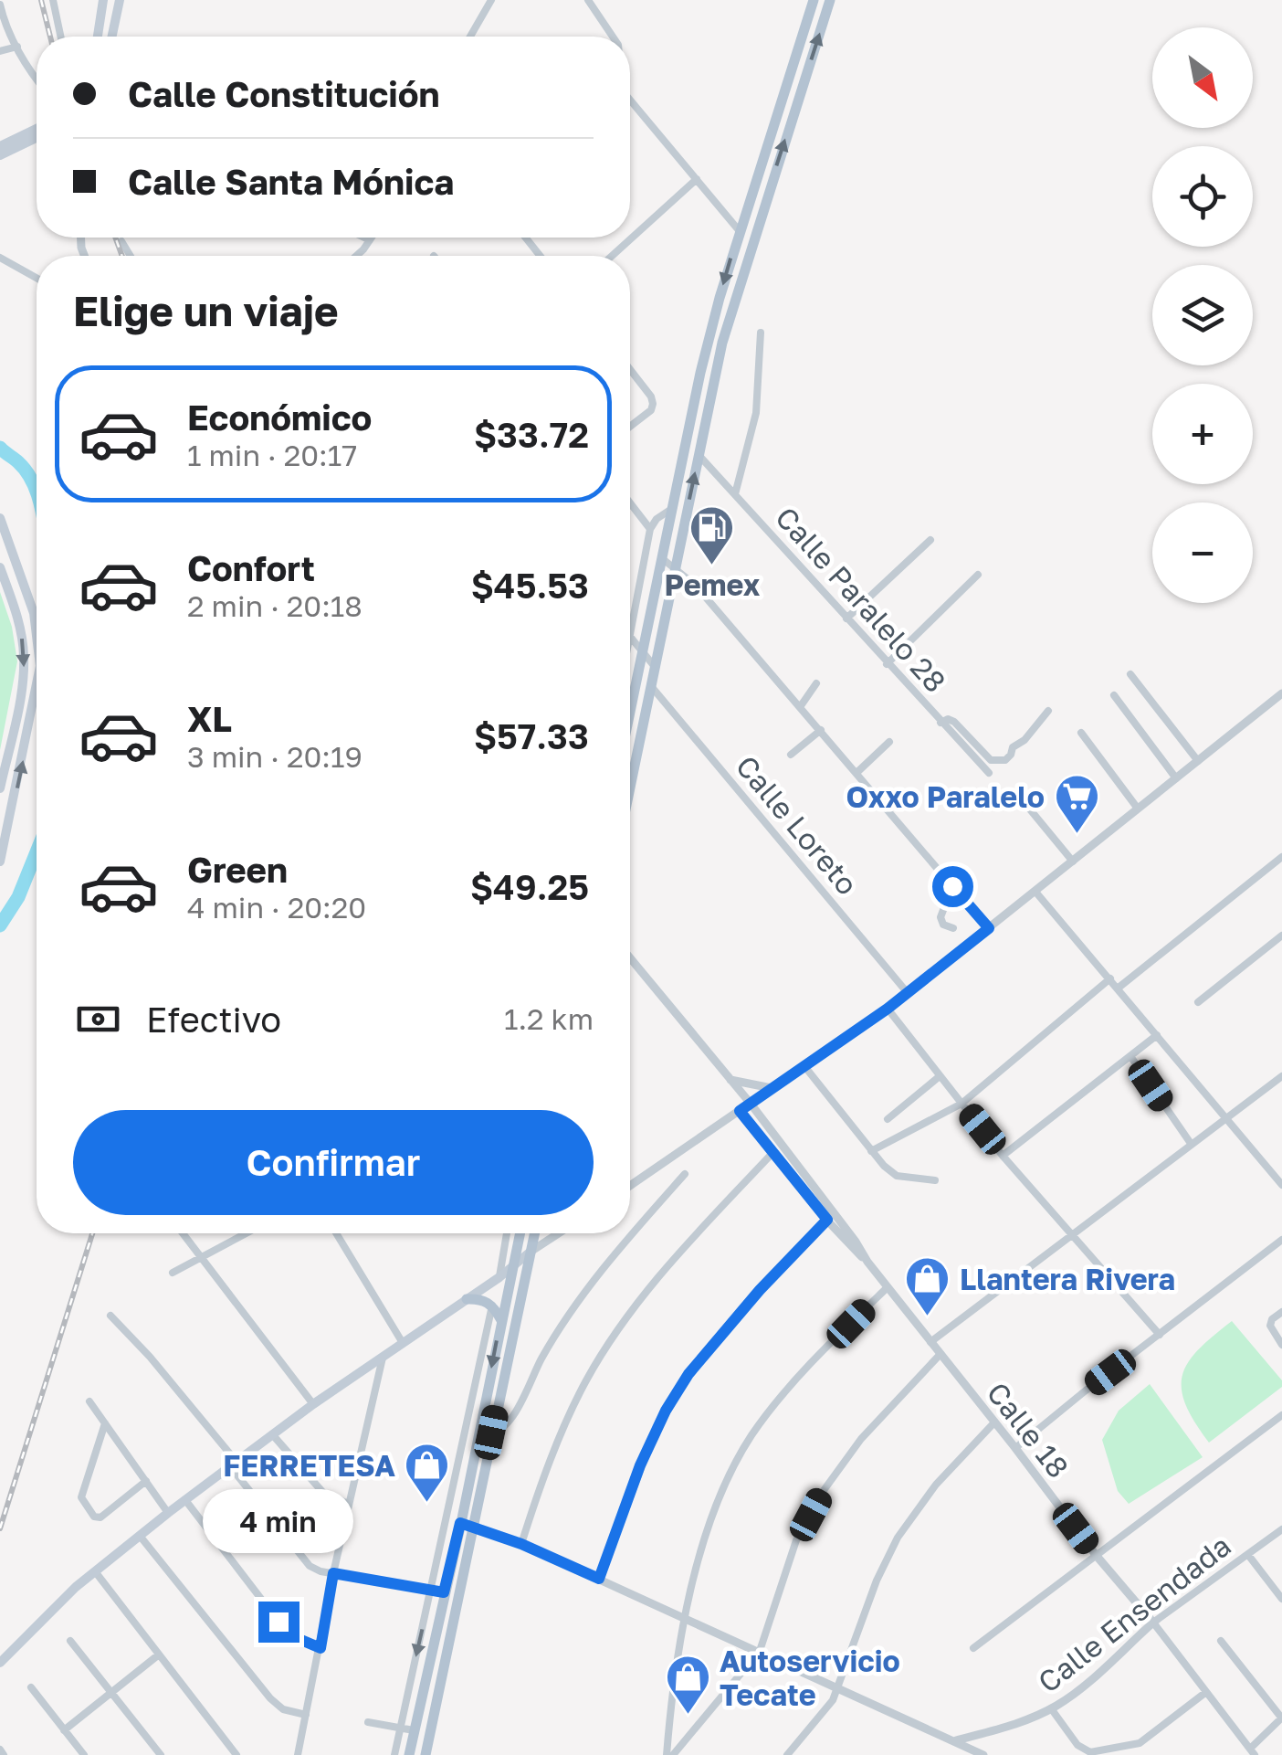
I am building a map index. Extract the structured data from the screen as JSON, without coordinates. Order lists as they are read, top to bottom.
{
  "streets": {
    "street": [
      "Calle Paralelo 28",
      "Calle Loreto",
      "Calle 18",
      "Calle Ensendada"
    ]
  },
  "crossings": [
    ["Calle 18", "Calle Ensendada"]
  ],
  "places": {
    "fuel station": ["Pemex"],
    "supermarket": ["Oxxo Paralelo"],
    "shop": ["Llantera Rivera", "FERRETESA", "Autoservicio Tecate"]
  },
  "north": "bottom right",
  "page": {
    "map_buttons": ["+", "−"],
    "banner": ["Calle Constitución", "Calle Santa Mónica"],
    "heading": "Elige un viaje",
    "list": [
      {
        "name": "Económico",
        "note": "1 min · 20:17",
        "value": "$33.72"
      },
      {
        "name": "Confort",
        "note": "2 min · 20:18",
        "value": "$45.53"
      },
      {
        "name": "XL",
        "note": "3 min · 20:19",
        "value": "$57.33"
      },
      {
        "name": "Green",
        "note": "4 min · 20:20",
        "value": "$49.25"
      }
    ],
    "pay": ["Efectivo", "1.2 km"],
    "buttons": "Confirmar",
    "bubble": "4 min"
  }
}
